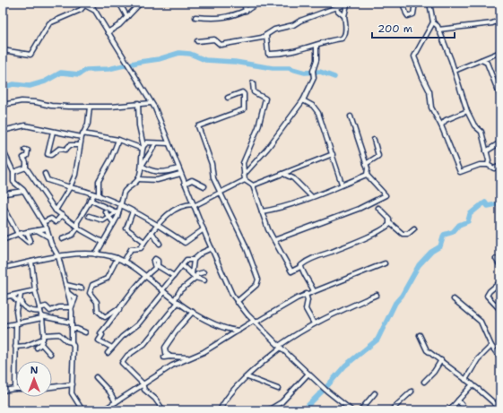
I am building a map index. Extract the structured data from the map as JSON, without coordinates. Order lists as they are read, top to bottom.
{
  "scale_bar": "200 m",
  "north": "top"
}
